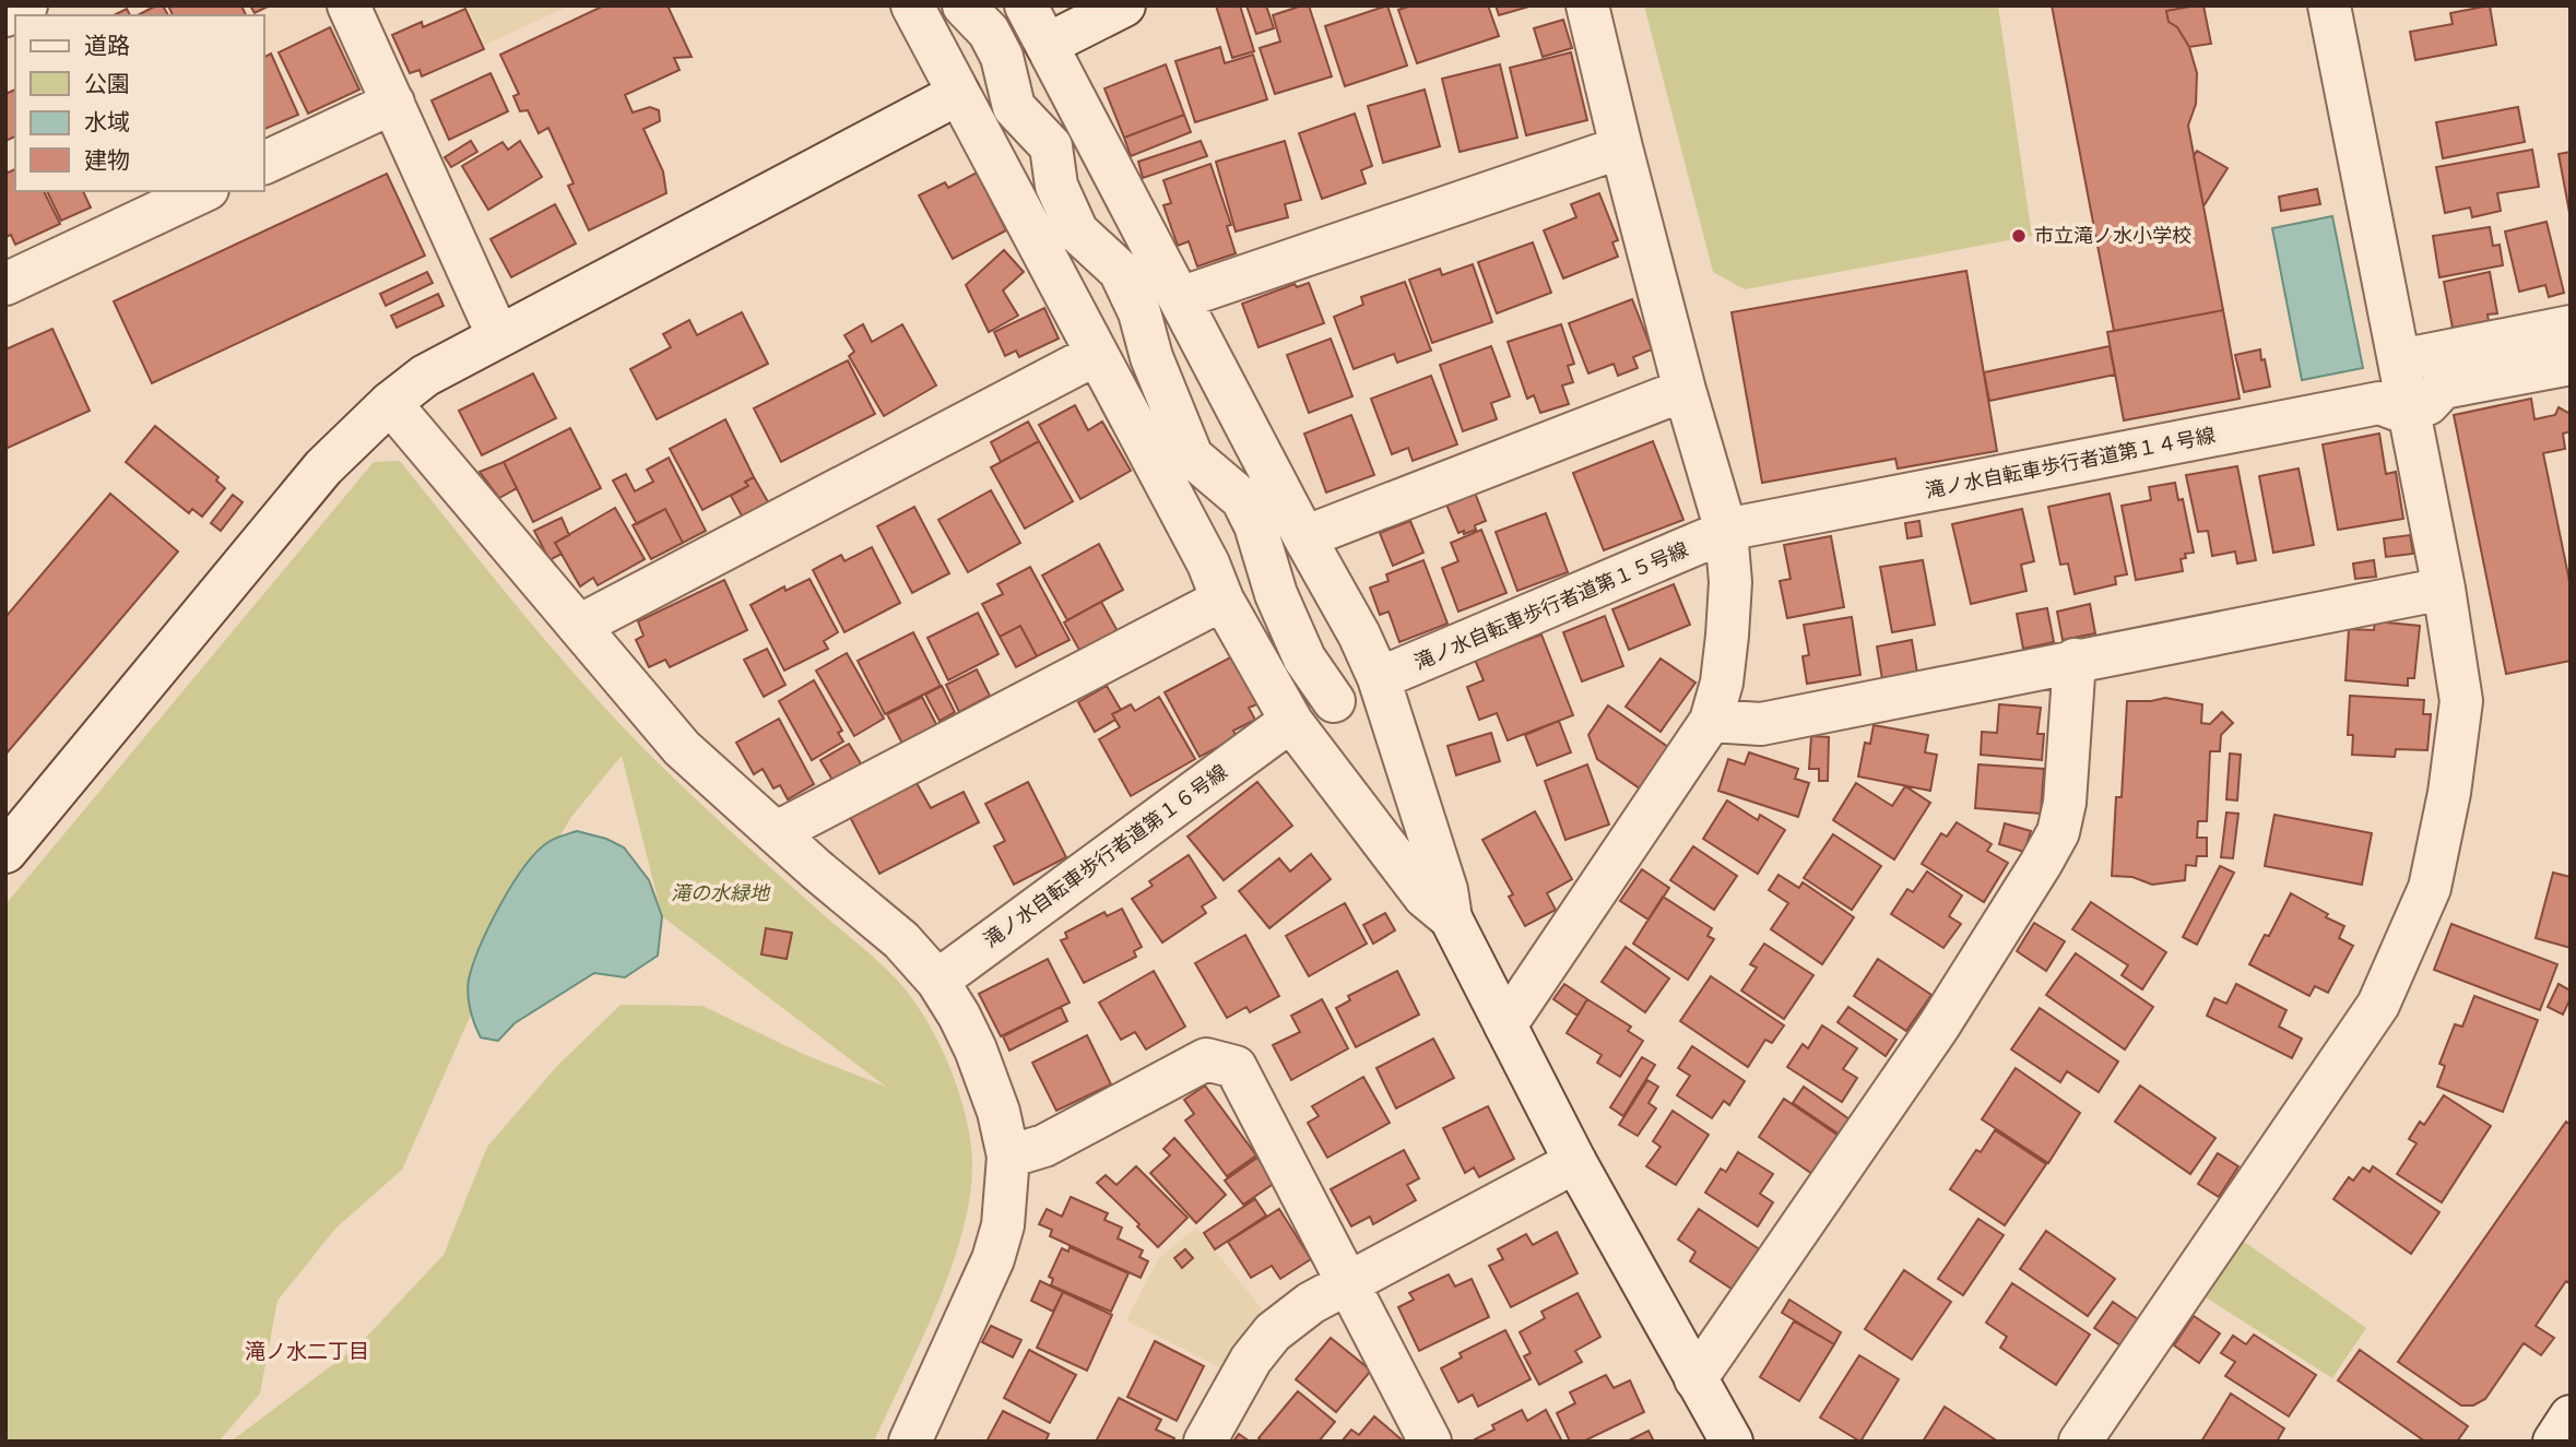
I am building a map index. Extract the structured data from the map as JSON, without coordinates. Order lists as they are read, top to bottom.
{
  "streets": {
    "street": ["滝ノ水自転車歩行者道第１４号線", "滝ノ水自転車歩行者道第１５号線", "滝ノ水自転車歩行者道第１６号線"]
  },
  "crossings": [
    ["滝ノ水自転車歩行者道第１４号線", "滝ノ水自転車歩行者道第１５号線"]
  ],
  "districts": ["滝ノ水二丁目"],
  "parks": ["滝の水緑地"],
  "places": ["市立滝ノ水小学校"],
  "legend": [
    "道路",
    "公園",
    "水域",
    "建物"
  ]
}
